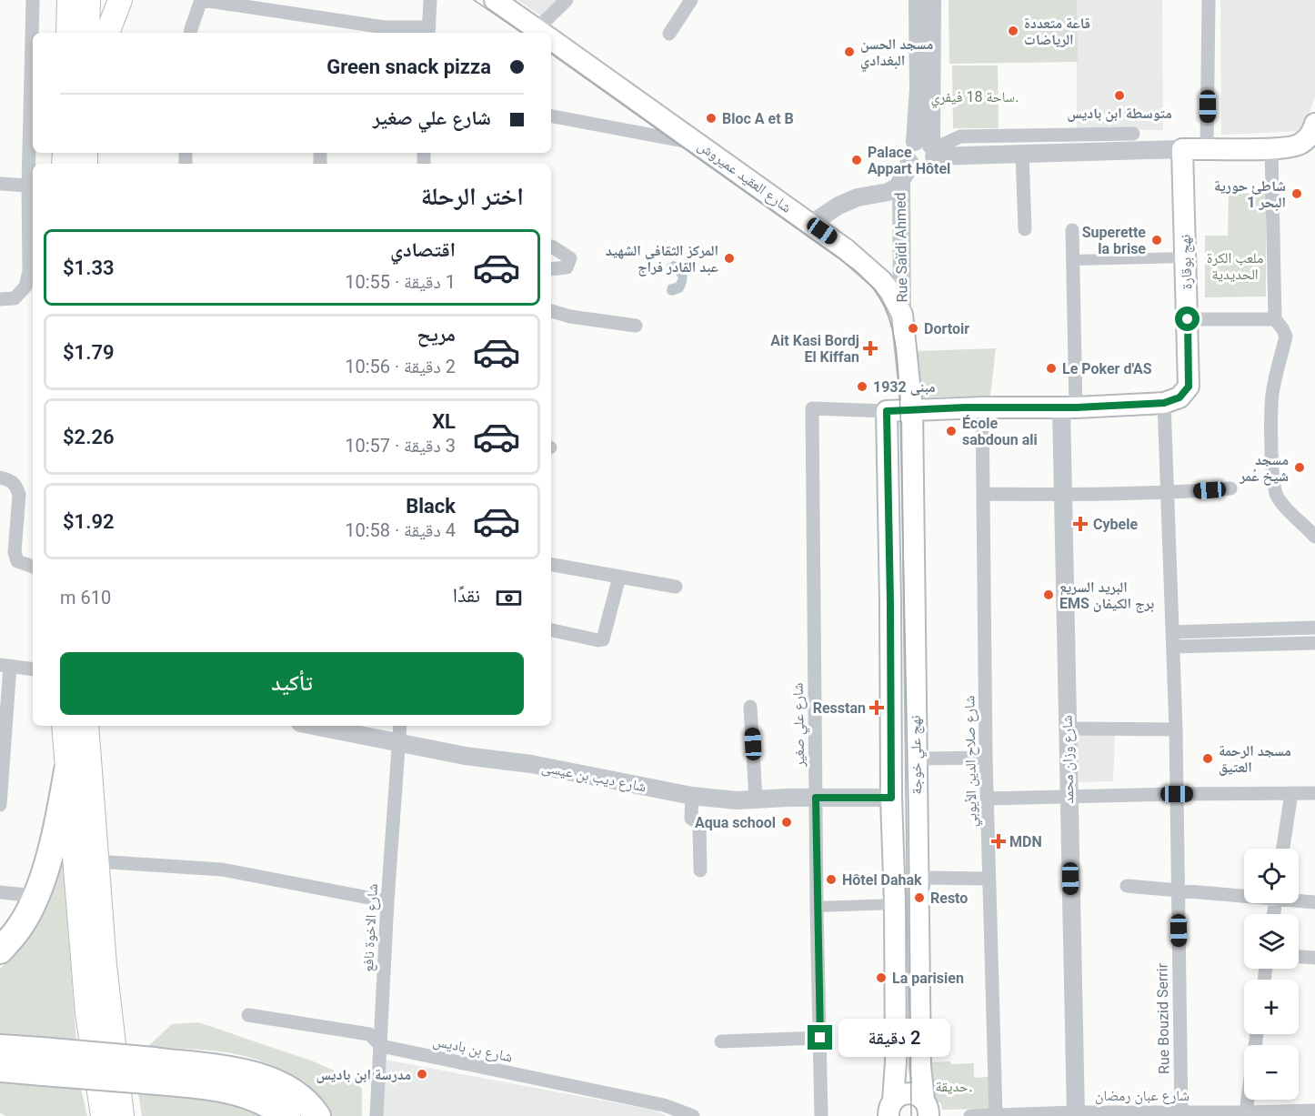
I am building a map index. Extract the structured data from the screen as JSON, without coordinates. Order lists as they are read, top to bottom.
{
  "streets": {
    "main road": ["شارع العقيد عميروش", "نهج بوقارة", "نهج علي خوجة"],
    "street": [
      "Rue Saïdi Ahmed",
      "شارع علي صغير",
      "شارع وزان محمد",
      "شارع صلاح الدين الأيوبي",
      "شارع ديب بن عيسى",
      "شارع الاخوة نافع",
      "Rue Bouzid Serrir",
      "شارع بن باديس",
      "شارع عبان رمضان"
    ]
  },
  "crossings": [
    ["شارع العقيد عميروش", "Rue Saïdi Ahmed"],
    ["شارع العقيد عميروش", "نهج بوقارة"],
    ["شارع العقيد عميروش", "نهج علي خوجة"],
    ["نهج بوقارة", "شارع علي صغير"],
    ["نهج بوقارة", "نهج علي خوجة"],
    ["نهج بوقارة", "شارع وزان محمد"],
    ["نهج بوقارة", "شارع صلاح الدين الأيوبي"],
    ["نهج بوقارة", "Rue Bouzid Serrir"],
    ["شارع علي صغير", "نهج علي خوجة"],
    ["شارع علي صغير", "شارع ديب بن عيسى"],
    ["نهج علي خوجة", "شارع ديب بن عيسى"],
    ["شارع وزان محمد", "شارع عبان رمضان"],
    ["شارع صلاح الدين الأيوبي", "شارع عبان رمضان"],
    ["شارع ديب بن عيسى", "شارع الاخوة نافع"],
    ["شارع الاخوة نافع", "شارع بن باديس"],
    ["Rue Bouzid Serrir", "شارع عبان رمضان"]
  ],
  "parks": ["ساحة 18 فيفري.", "ملعب الكرة الحديدية", "حديقة."],
  "places": {
    "other": [
      "قاعة متعددة الرياضات",
      "مسجد الحسن البغدادي",
      "متوسطة ابن باديس",
      "Bloc A et B",
      "Palace Appart Hôtel",
      "شاطئ حورية البحر 1",
      "Superette la brise",
      "المركز الثقافي الشهيد عبد القادر فراج",
      "Dortoir",
      "Le Poker d'AS",
      "مبنى 1932",
      "École sabdoun ali",
      "مسجد شيخ عُمر",
      "البريد السريع EMS برج الكيفان",
      "مسجد الرحمة العتيق",
      "Aqua school",
      "Hôtel Dahak",
      "Resto",
      "La parisien",
      "مدرسة ابن باديس"
    ],
    "health": [
      "Ait Kasi Bordj El Kiffan",
      "Cybele",
      "Resstan",
      "MDN"
    ]
  },
  "page": {
    "banner": ["Green snack pizza", "شارع علي صغير"],
    "heading": "اختر الرحلة",
    "list": [
      {
        "name": "اقتصادي",
        "note": "1 دقيقة · 10:55",
        "value": "$1.33"
      },
      {
        "name": "مريح",
        "note": "2 دقيقة · 10:56",
        "value": "$1.79"
      },
      {
        "name": "XL",
        "note": "3 دقيقة · 10:57",
        "value": "$2.26"
      },
      {
        "name": "Black",
        "note": "4 دقيقة · 10:58",
        "value": "$1.92"
      }
    ],
    "pay": ["نقدًا", "610 m"],
    "buttons": "تأكيد",
    "map_buttons": ["+", "−"],
    "bubble": "2 دقيقة"
  }
}
